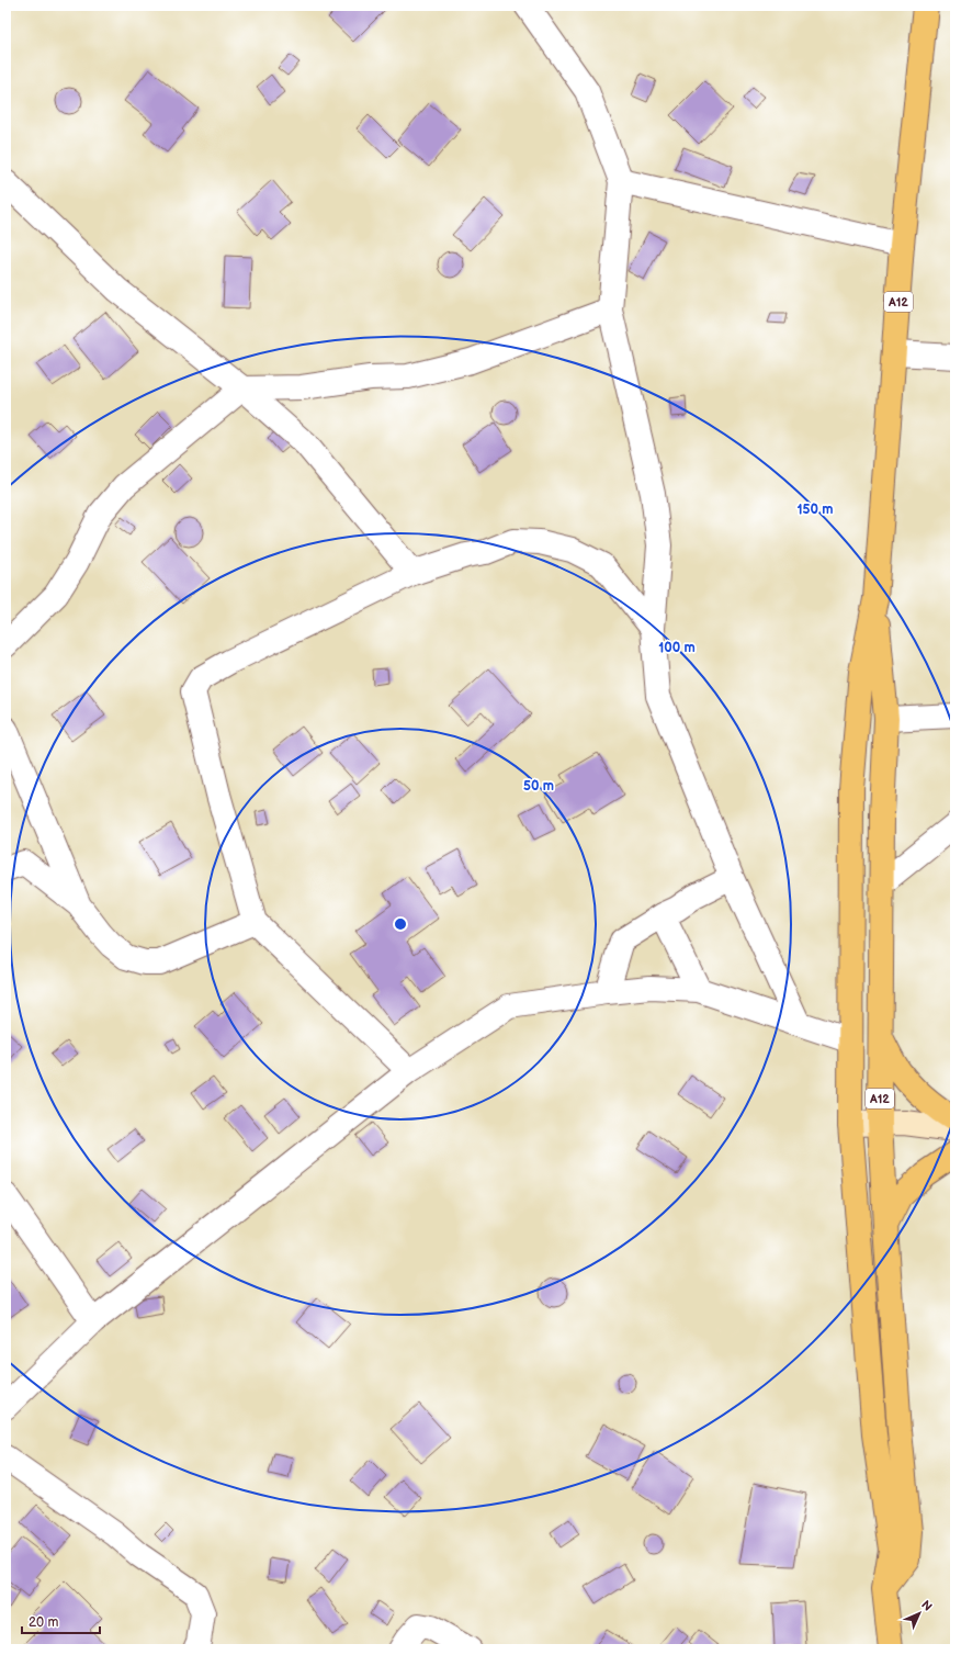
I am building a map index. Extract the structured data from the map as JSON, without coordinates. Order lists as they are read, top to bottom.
{
  "streets": {
    "main road": ["A12"]
  },
  "scale_bar": "20 m",
  "north": "top right",
  "rings": ["150 m", "100 m", "50 m"]
}
